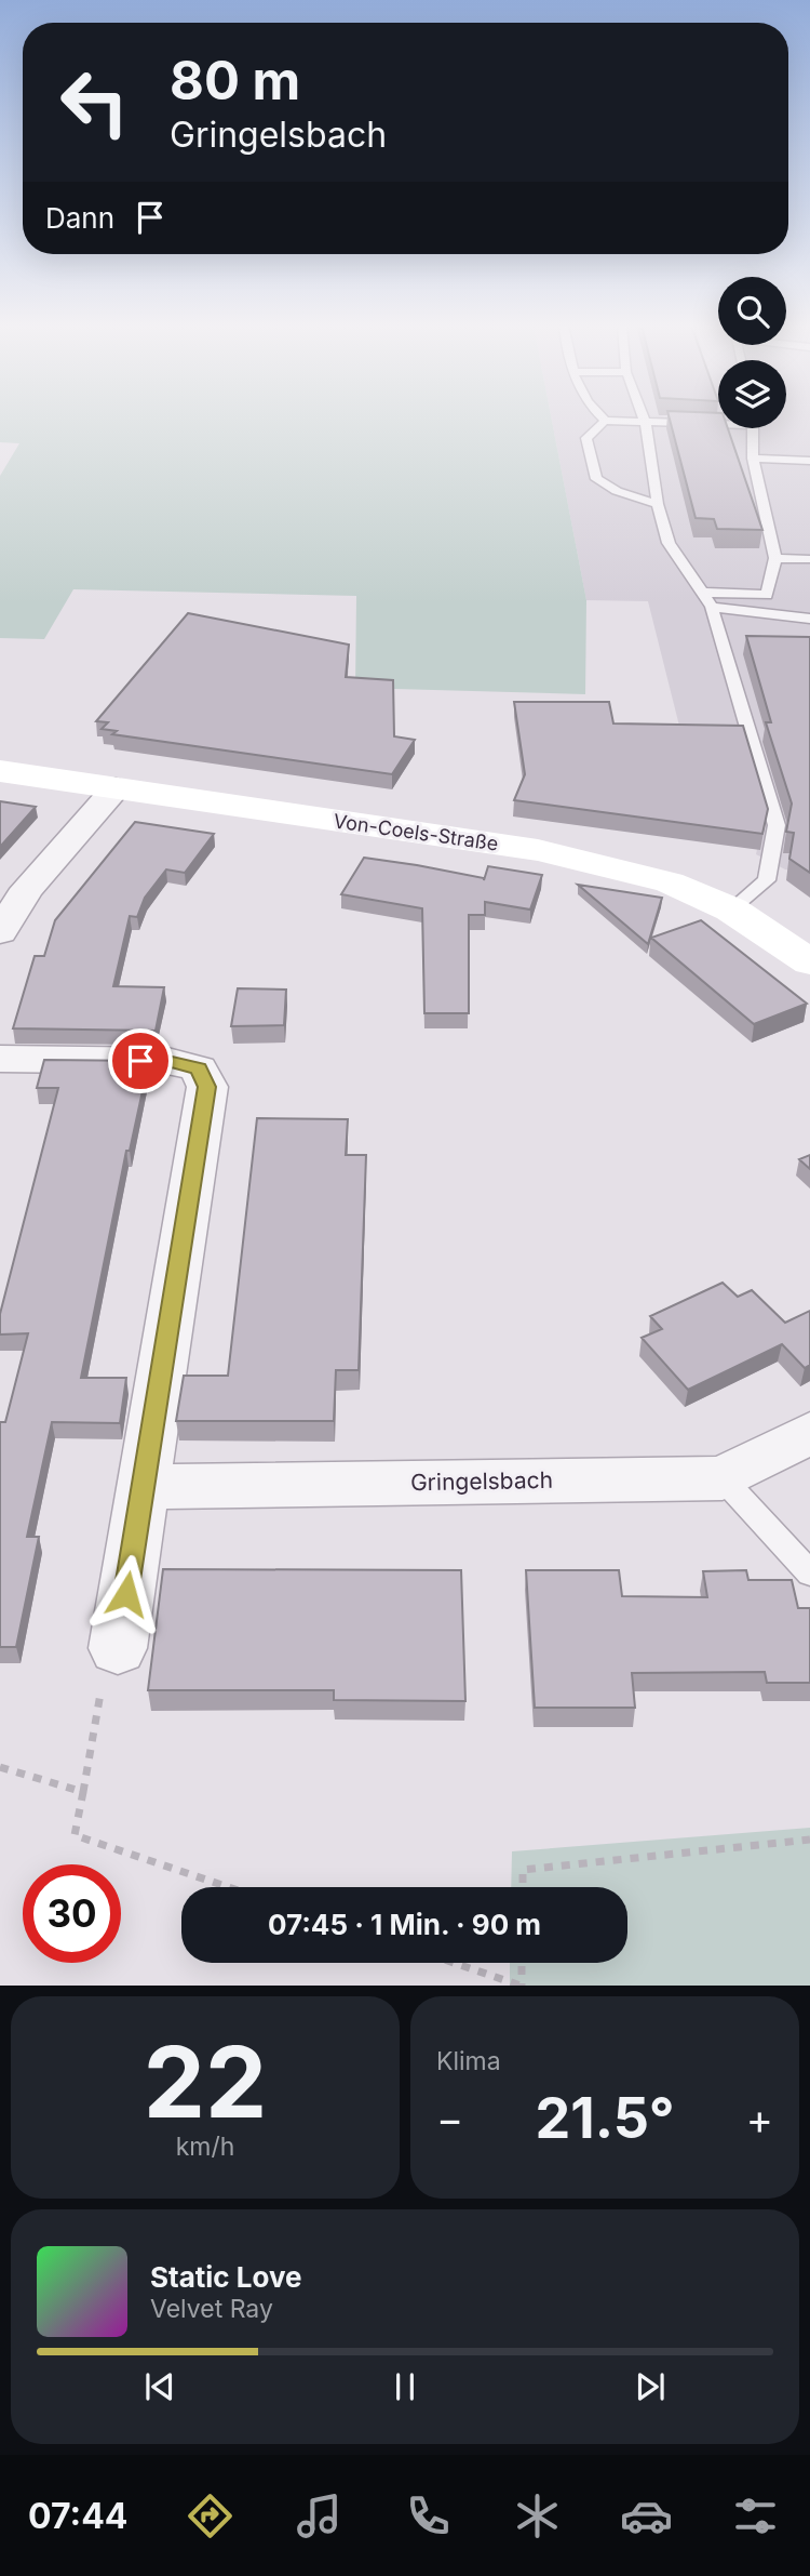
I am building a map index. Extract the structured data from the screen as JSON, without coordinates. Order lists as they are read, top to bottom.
{
  "streets": {
    "main road": ["Von-Coels-Straße"],
    "street": ["Gringelsbach"]
  },
  "page": {
    "turn": ["80 m", "Gringelsbach"],
    "then": "Dann",
    "limit": "30",
    "trip": "07:45 · 1 Min. · 90 m",
    "tile": [
      ["22", "km/h"],
      "Klima"
    ],
    "heat": ["−", "21.5°", "+"],
    "song": ["Static Love", "Velvet Ray"],
    "tabs": "07:44"
  }
}
